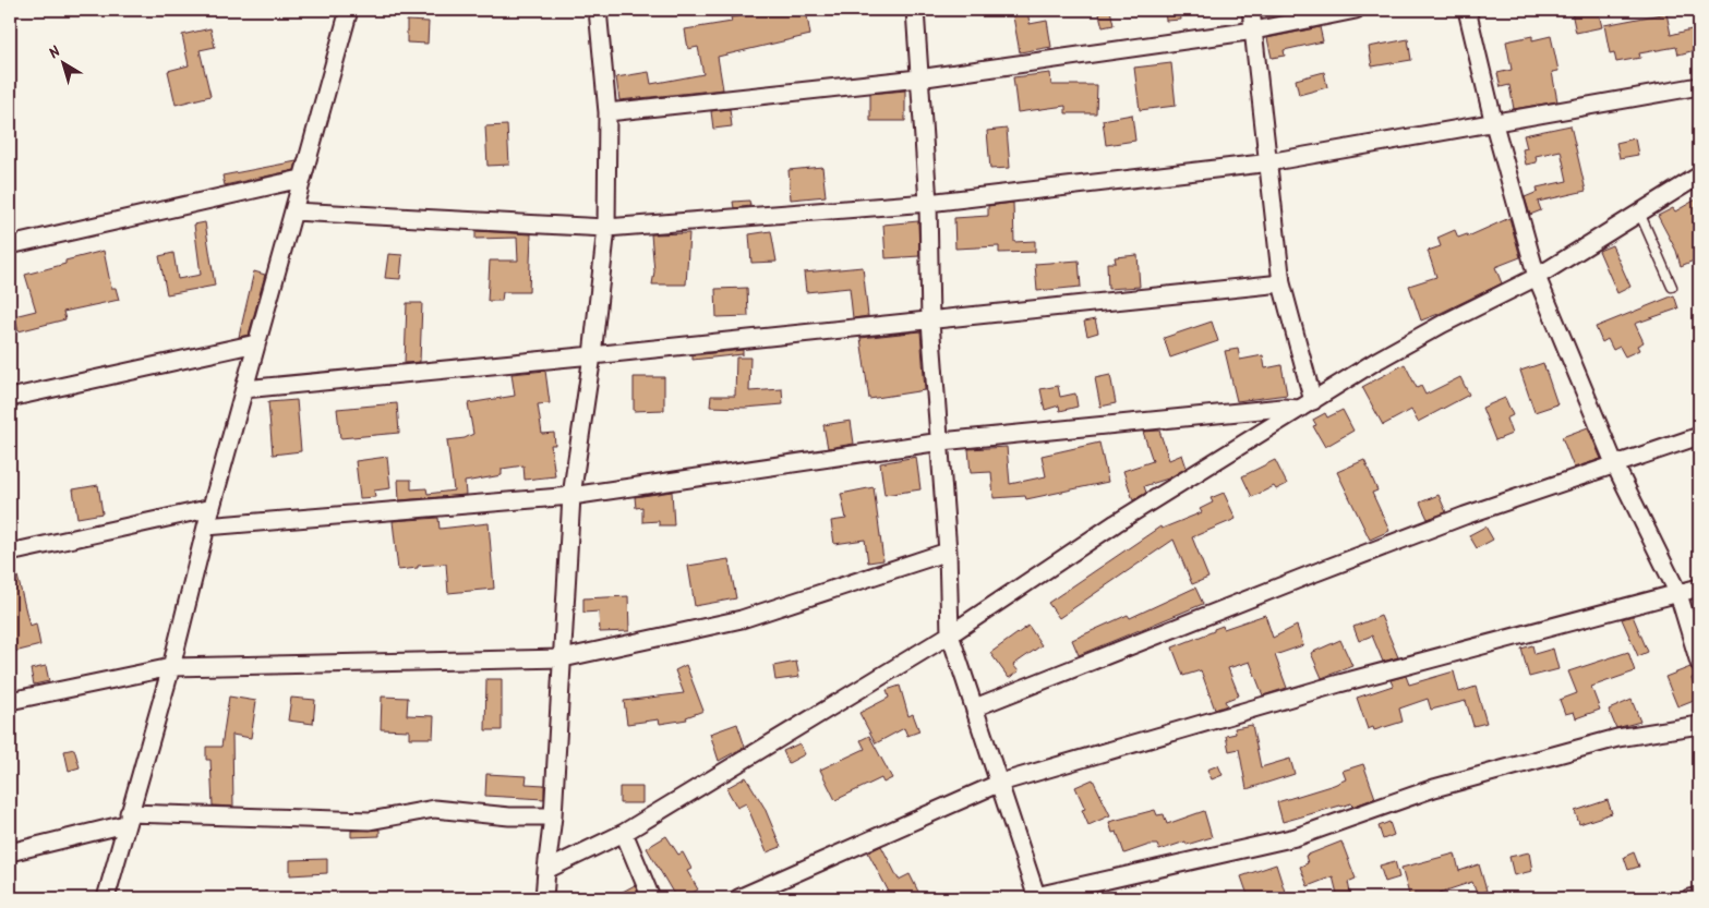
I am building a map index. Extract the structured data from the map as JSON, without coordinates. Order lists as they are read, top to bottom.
{
  "north": "top left"
}
